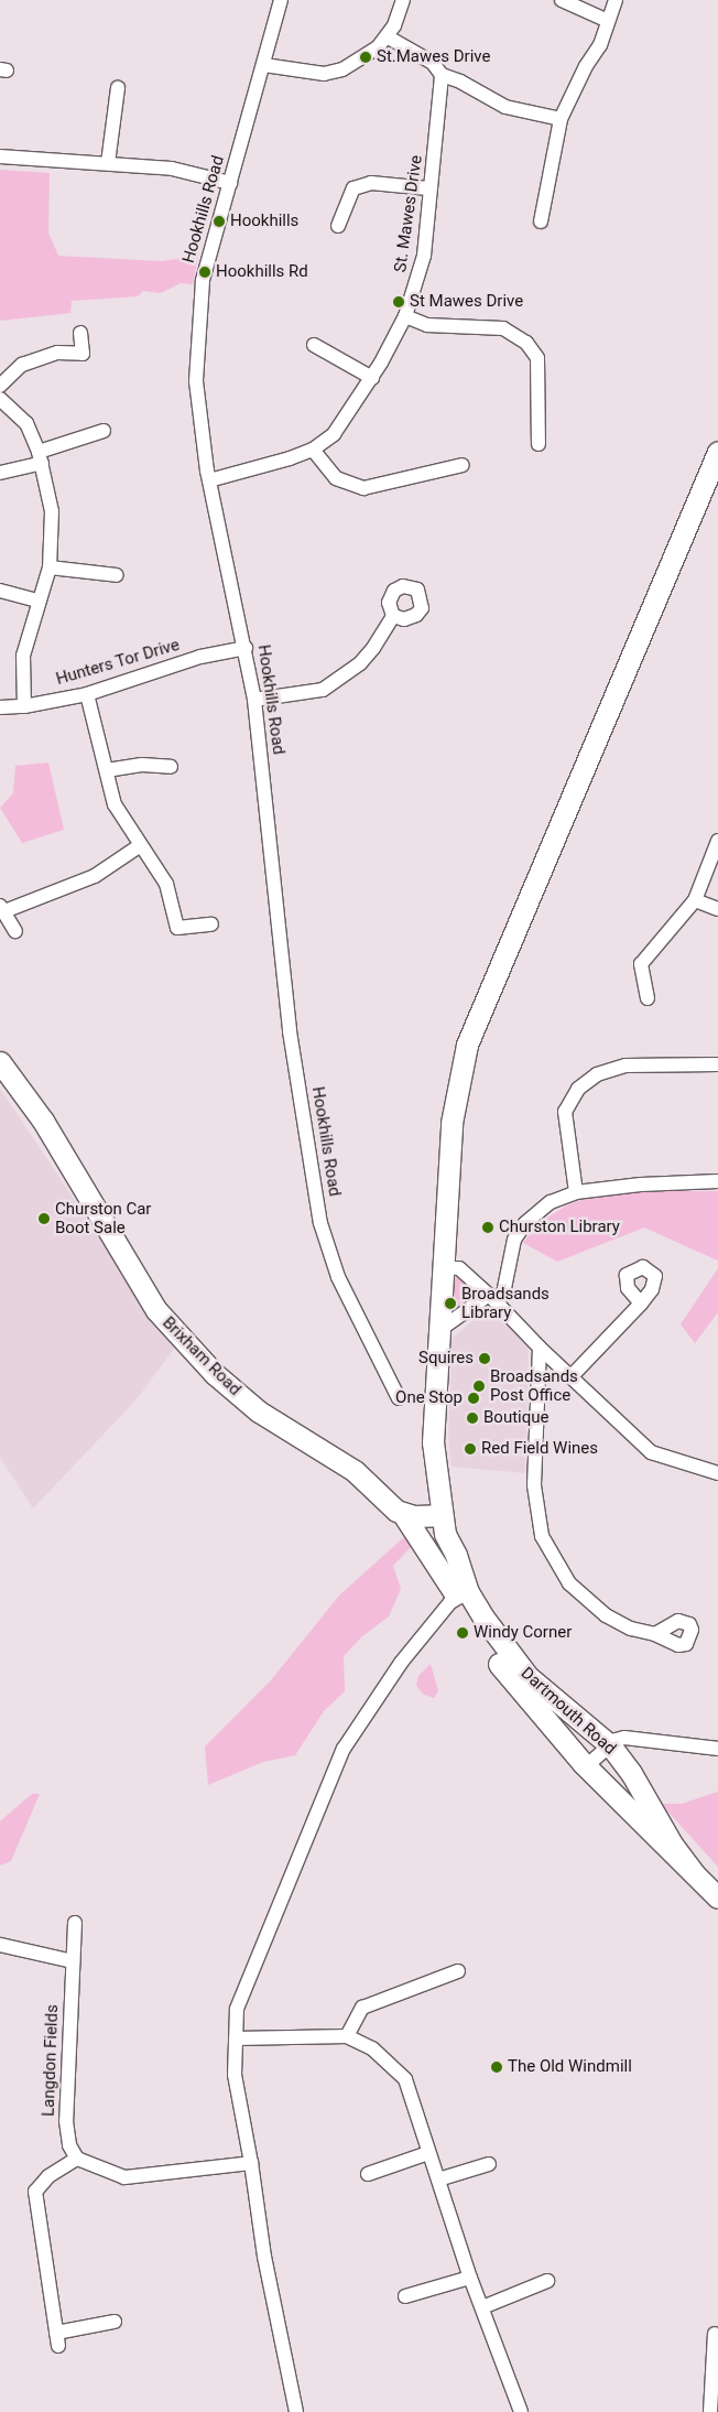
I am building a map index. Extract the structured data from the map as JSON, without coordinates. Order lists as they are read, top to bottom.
{
  "streets": {
    "main road": ["Brixham Road", "Dartmouth Road"],
    "street": [
      "Hookhills Road",
      "St. Mawes Drive",
      "Hunters Tor Drive",
      "Langdon Fields"
    ]
  },
  "crossings": [
    ["Hookhills Road", "St. Mawes Drive"],
    ["Hookhills Road", "Hunters Tor Drive"],
    ["Brixham Road", "Dartmouth Road"]
  ],
  "places": [
    "St.Mawes Drive",
    "Hookhills",
    "Hookhills Rd",
    "St Mawes Drive",
    "Churston Car Boot Sale",
    "Churston Library",
    "Broadsands Library",
    "Squires",
    "Broadsands Post Office",
    "One Stop",
    "Boutique",
    "Red Field Wines",
    "Windy Corner",
    "The Old Windmill"
  ]
}
